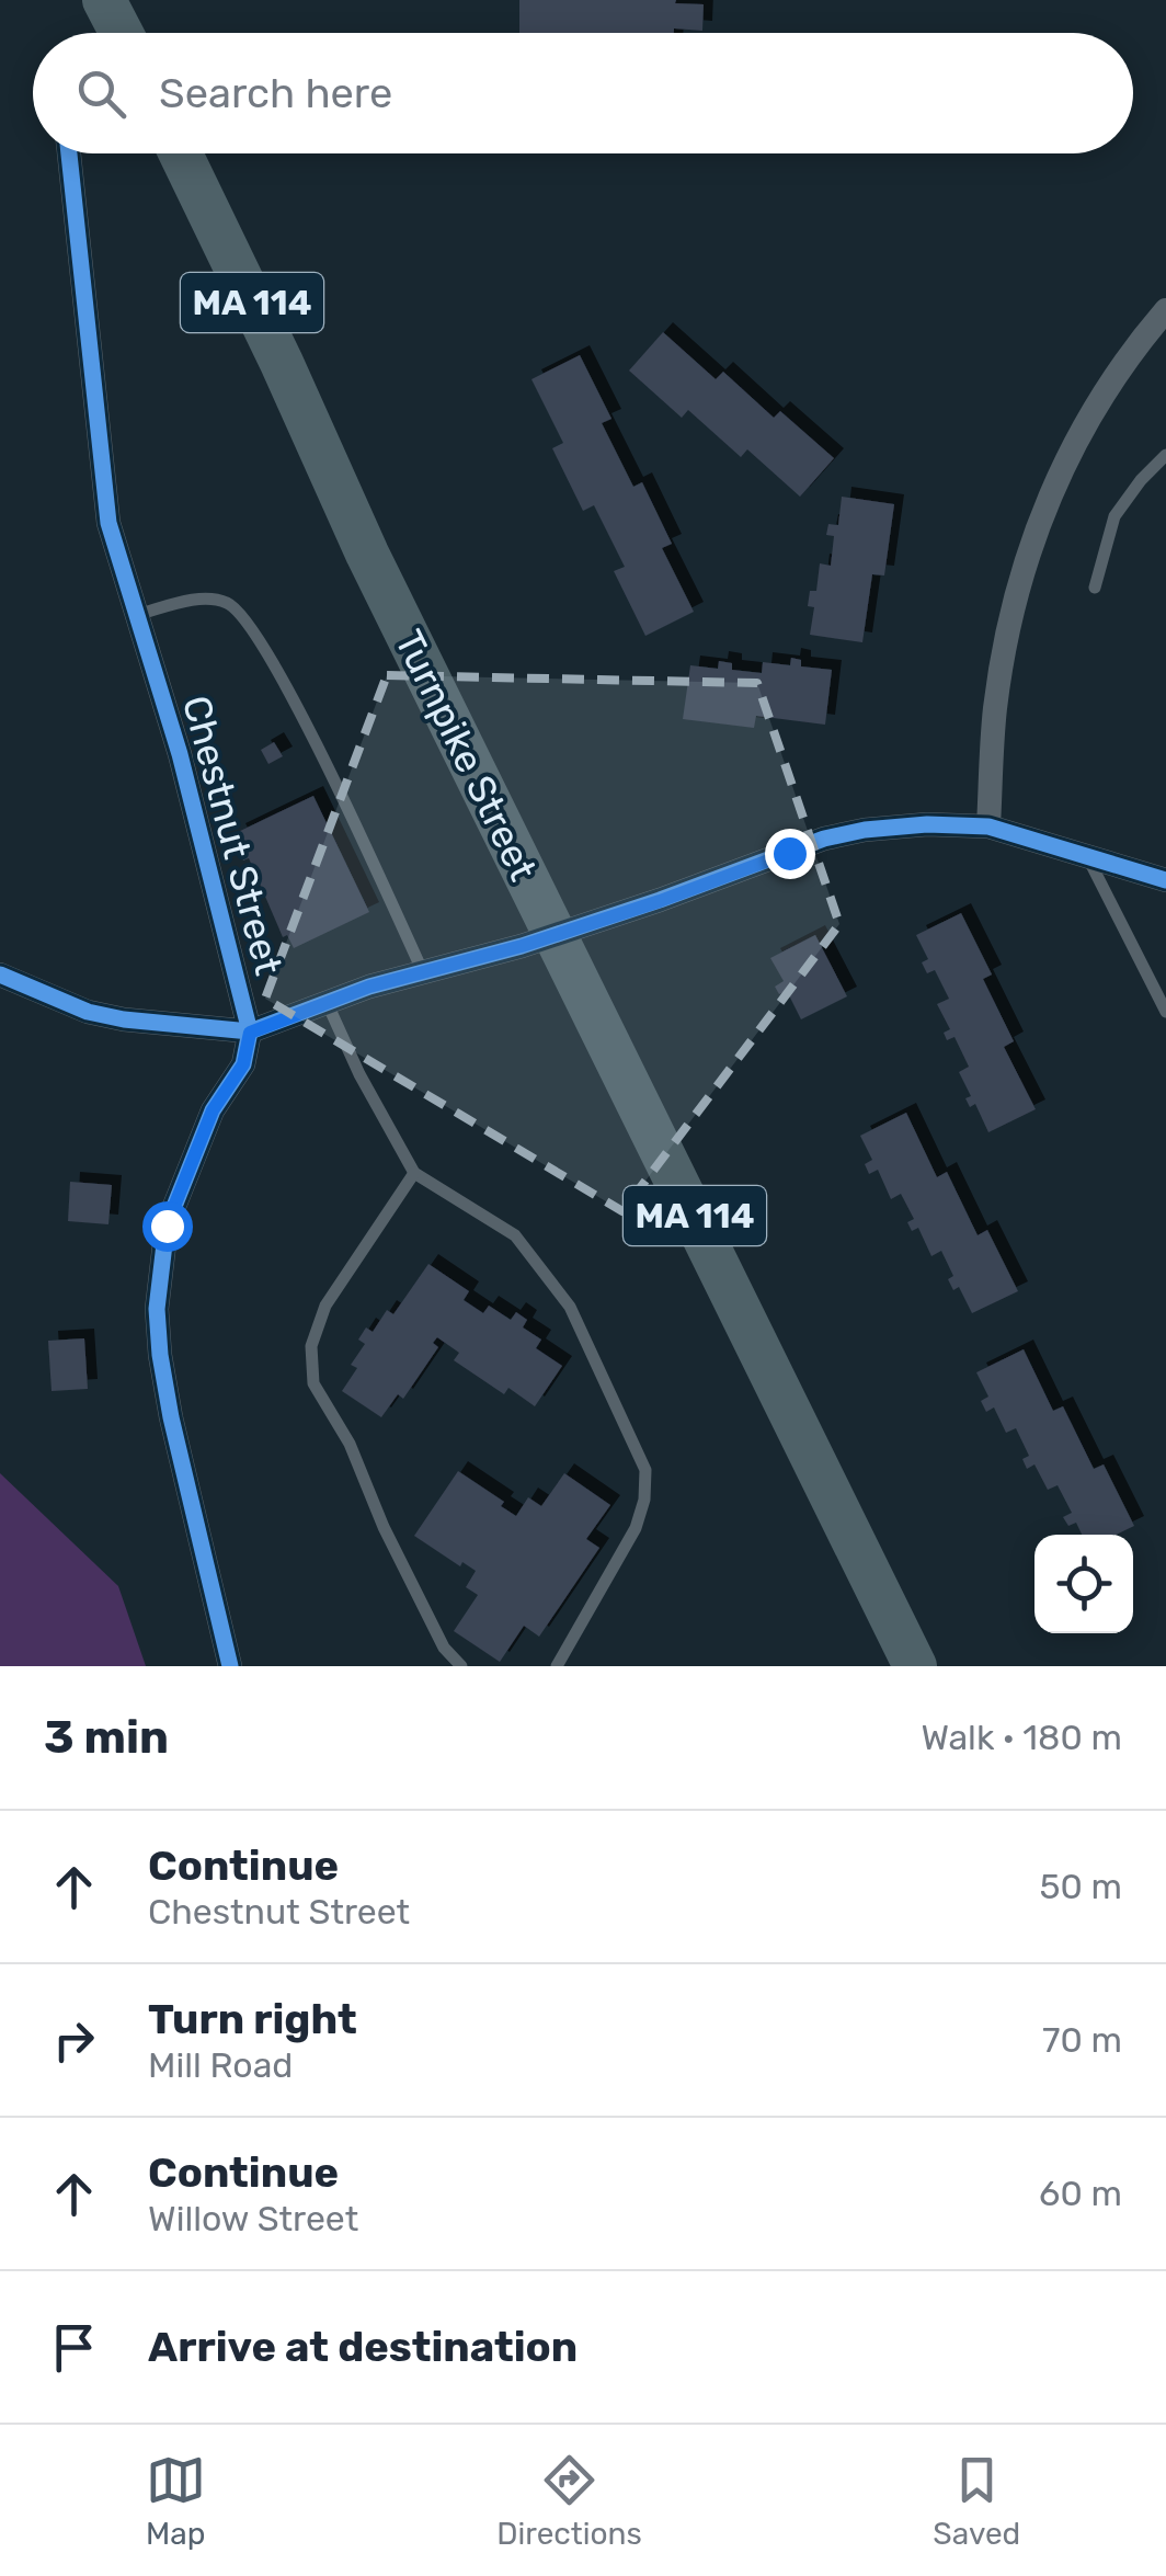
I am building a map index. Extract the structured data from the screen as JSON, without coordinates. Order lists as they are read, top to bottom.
{
  "streets": {
    "highway": ["MA 114", "Turnpike Street"],
    "street": ["Chestnut Street"]
  },
  "page": {
    "search": "Search here",
    "heading": ["3 min", "Walk · 180 m"],
    "list": [
      ["Continue", "Chestnut Street", "50 m"],
      ["Turn right", "Mill Road", "70 m"],
      ["Continue", "Willow Street", "60 m"],
      "Arrive at destination"
    ],
    "nav": ["Map", "Directions", "Saved"]
  }
}
